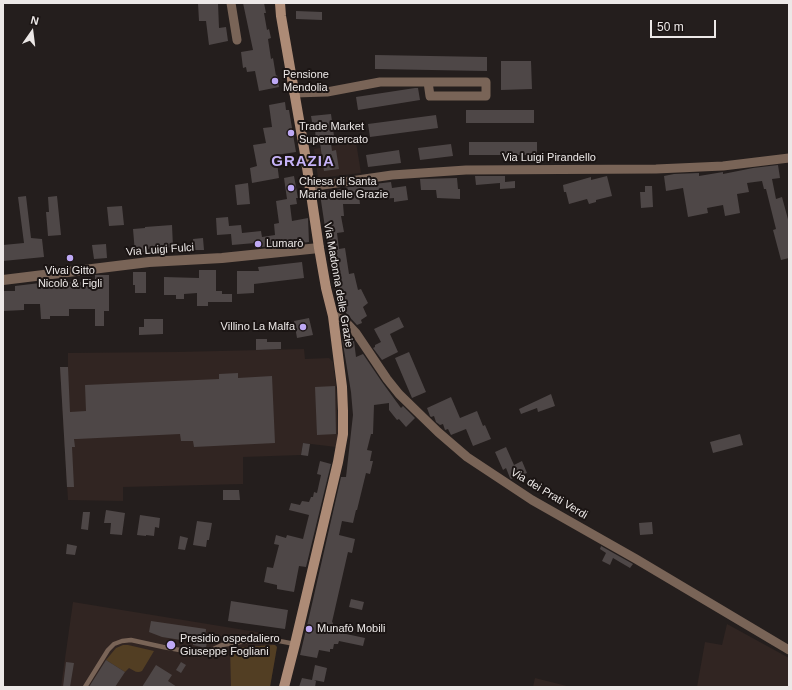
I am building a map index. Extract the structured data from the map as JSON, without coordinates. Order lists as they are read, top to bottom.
{
  "streets": {
    "main road": ["Via Madonna delle Grazie"],
    "street": ["Via Luigi Pirandello", "Via Luigi Fulci", "Via dei Prati Verdi"]
  },
  "crossings": [
    ["Via Luigi Pirandello", "Via Madonna delle Grazie"],
    ["Via Luigi Fulci", "Via Madonna delle Grazie"],
    ["Via Madonna delle Grazie", "Via dei Prati Verdi"]
  ],
  "districts": ["GRAZIA"],
  "places": [
    "Pensione Mendolia",
    "Trade Market Supermercato",
    "Chiesa di Santa Maria delle Grazie",
    "Lumarò",
    "Vivai Gitto Nicolò & Figli",
    "Villino La Malfa",
    "Munafò Mobili",
    "Presidio ospedaliero Giuseppe Fogliani"
  ],
  "scale_bar": "50 m",
  "north": "top"
}
